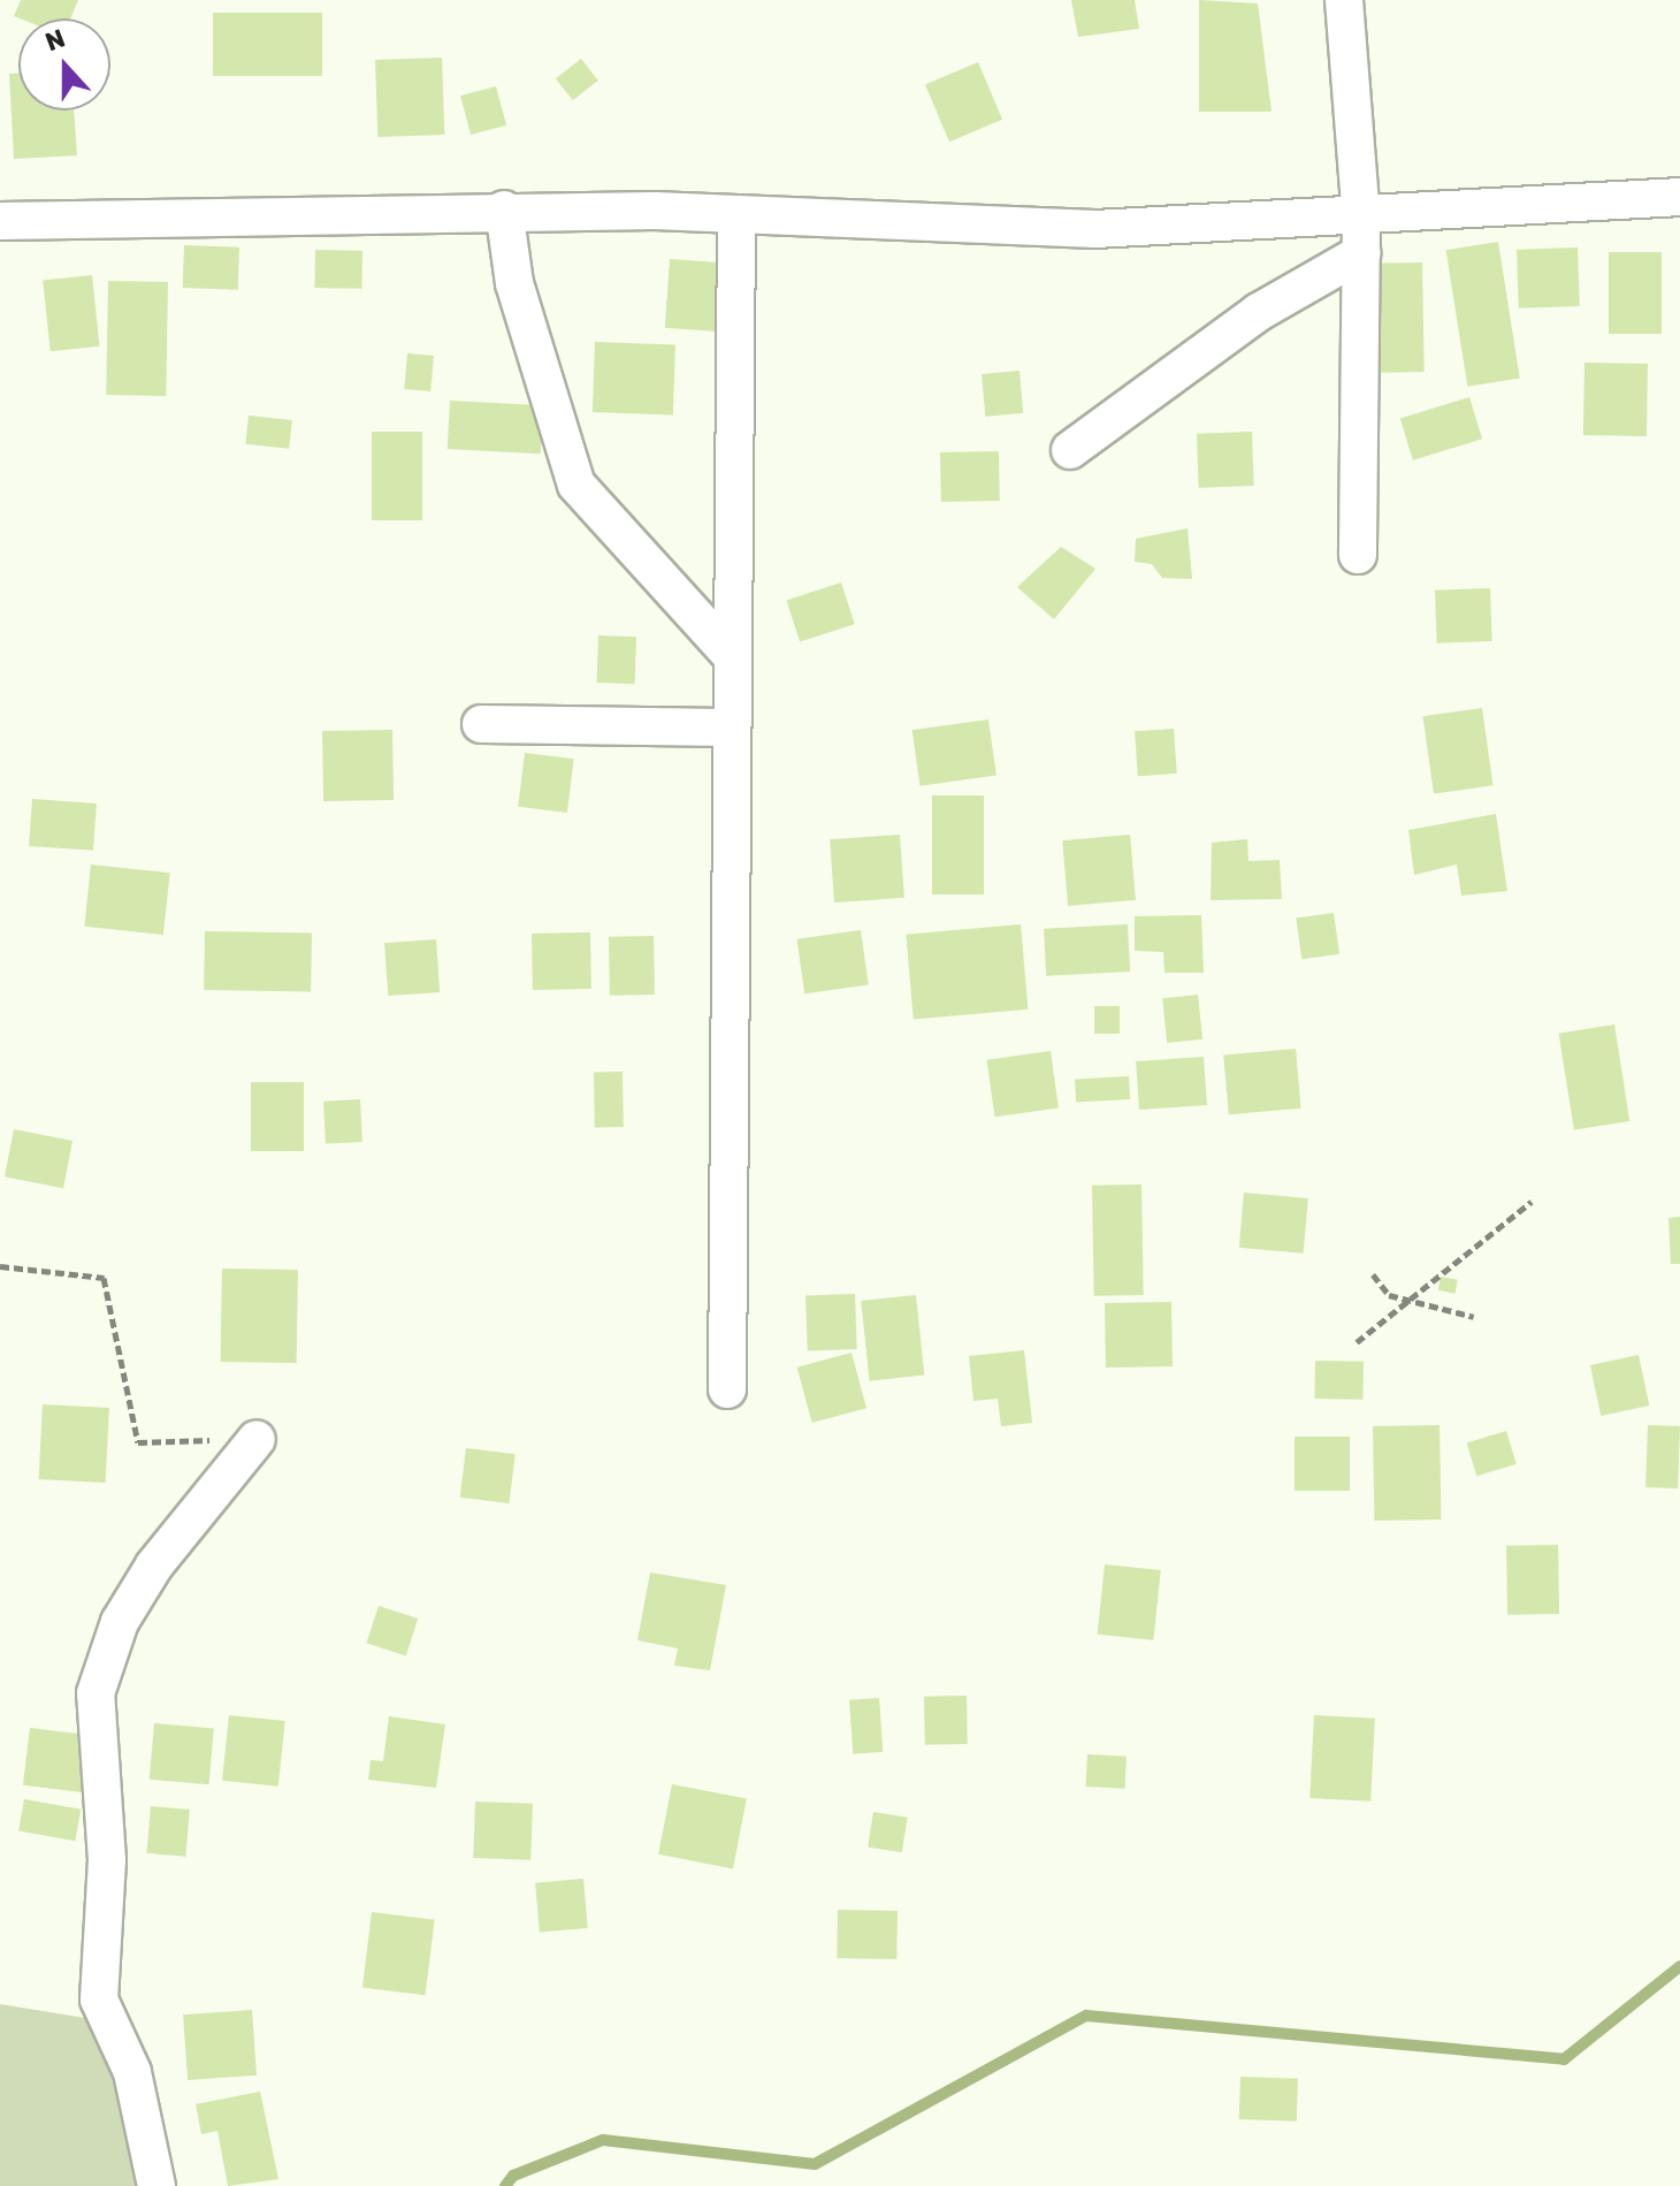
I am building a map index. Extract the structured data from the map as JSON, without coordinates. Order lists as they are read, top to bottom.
{
  "north": "top"
}
